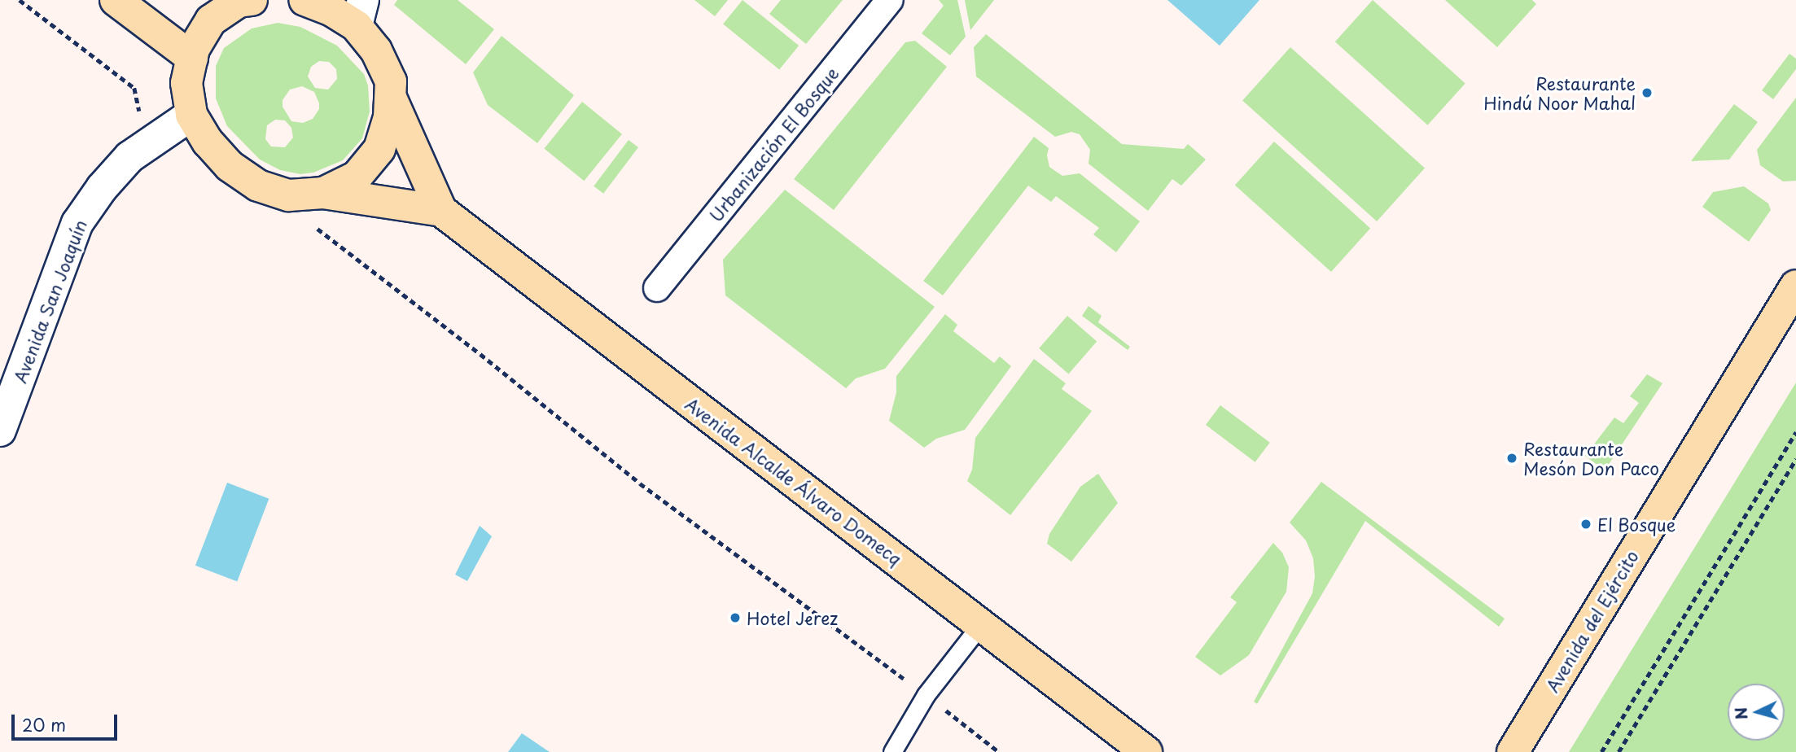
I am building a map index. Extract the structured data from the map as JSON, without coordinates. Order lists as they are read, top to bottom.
{
  "streets": {
    "main road": ["Avenida Alcalde Álvaro Domecq", "Avenida del Ejército"],
    "street": ["Urbanización El Bosque", "Avenida San Joaquín"]
  },
  "places": [
    "Restaurante Hindú Noor Mahal",
    "Restaurante Mesón Don Paco",
    "El Bosque",
    "Hotel Jerez"
  ],
  "scale_bar": "20 m",
  "north": "left"
}
